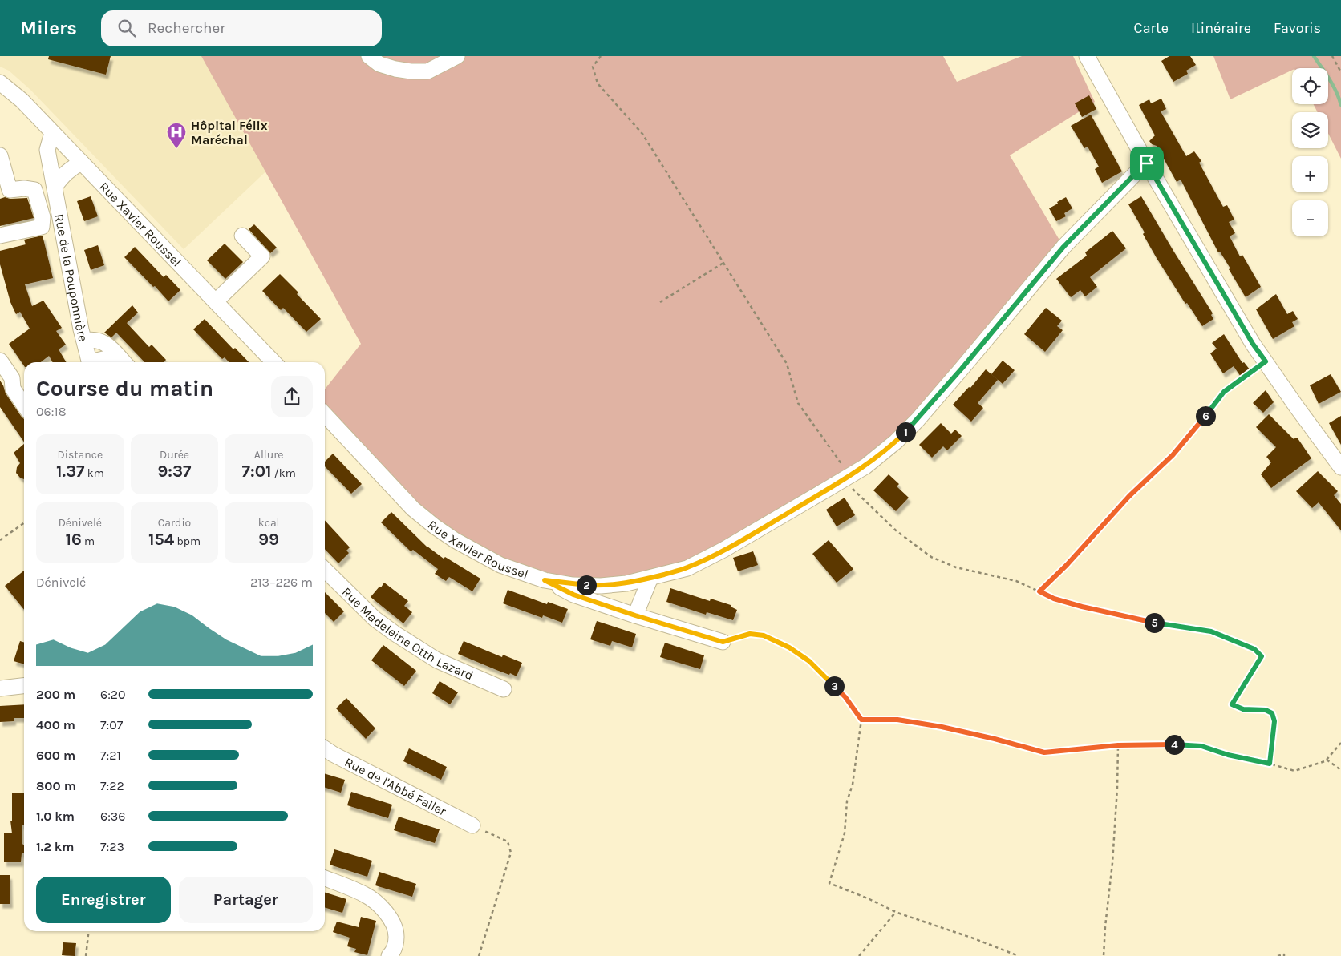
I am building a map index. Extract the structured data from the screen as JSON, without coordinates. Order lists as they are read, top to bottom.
{
  "streets": {
    "street": [
      "Rue Xavier Roussel",
      "Rue de la Pouponnière",
      "Rue Madeleine Otth Lazard",
      "Rue de l'Abbé Faller"
    ]
  },
  "crossings": [
    ["Rue Xavier Roussel", "Rue de la Pouponnière"]
  ],
  "places": {
    "hospital": ["Hôpital Félix Maréchal"]
  },
  "page": {
    "header": "Milers",
    "search": "Rechercher",
    "nav": ["Carte", "Itinéraire", "Favoris"],
    "map_buttons": ["+", "−"],
    "heading": ["Course du matin", "06:18"],
    "pins": [
      "6",
      "1",
      "2",
      "5",
      "3",
      "4"
    ],
    "stats": [
      ["Distance", "1.37 km"],
      ["Durée", "9:37"],
      ["Allure", "7:01 /km"],
      ["Dénivelé", "16 m"],
      ["Cardio", "154 bpm"],
      ["kcal", "99"]
    ],
    "chart": ["Dénivelé", "213–226 m"],
    "list": [
      {
        "name": "200 m",
        "note": "6:20"
      },
      {
        "name": "400 m",
        "note": "7:07"
      },
      {
        "name": "600 m",
        "note": "7:21"
      },
      {
        "name": "800 m",
        "note": "7:22"
      },
      {
        "name": "1.0 km",
        "note": "6:36"
      },
      {
        "name": "1.2 km",
        "note": "7:23"
      }
    ],
    "buttons": ["Enregistrer", "Partager"]
  }
}
